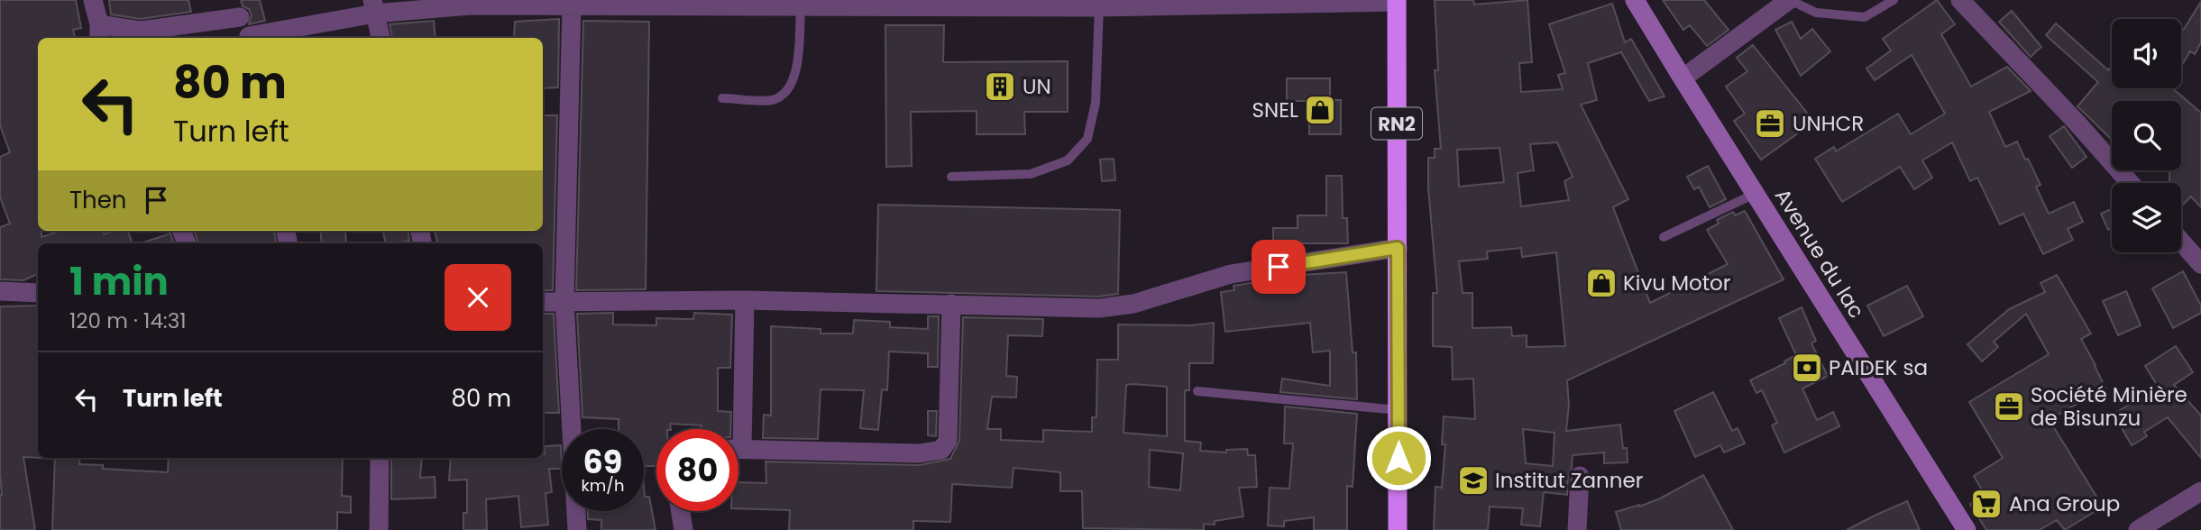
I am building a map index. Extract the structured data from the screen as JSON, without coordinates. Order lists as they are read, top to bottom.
{
  "streets": {
    "highway": ["RN2"],
    "main road": ["Avenue du lac"]
  },
  "places": {
    "building": ["UN"],
    "shop": ["SNEL", "Kivu Motor"],
    "office": ["UNHCR", "Société Minière de Bisunzu"],
    "bank": ["PAIDEK sa"],
    "school or university": ["Institut Zanner"],
    "supermarket": ["Ana Group"]
  },
  "page": {
    "turn": ["80 m", "Turn left"],
    "then": "Then",
    "heading": ["1 min", "120 m · 14:31"],
    "list": [
      {
        "name": "Turn left",
        "value": "80 m"
      }
    ],
    "speed": "69 km/h",
    "limit": "80"
  }
}
